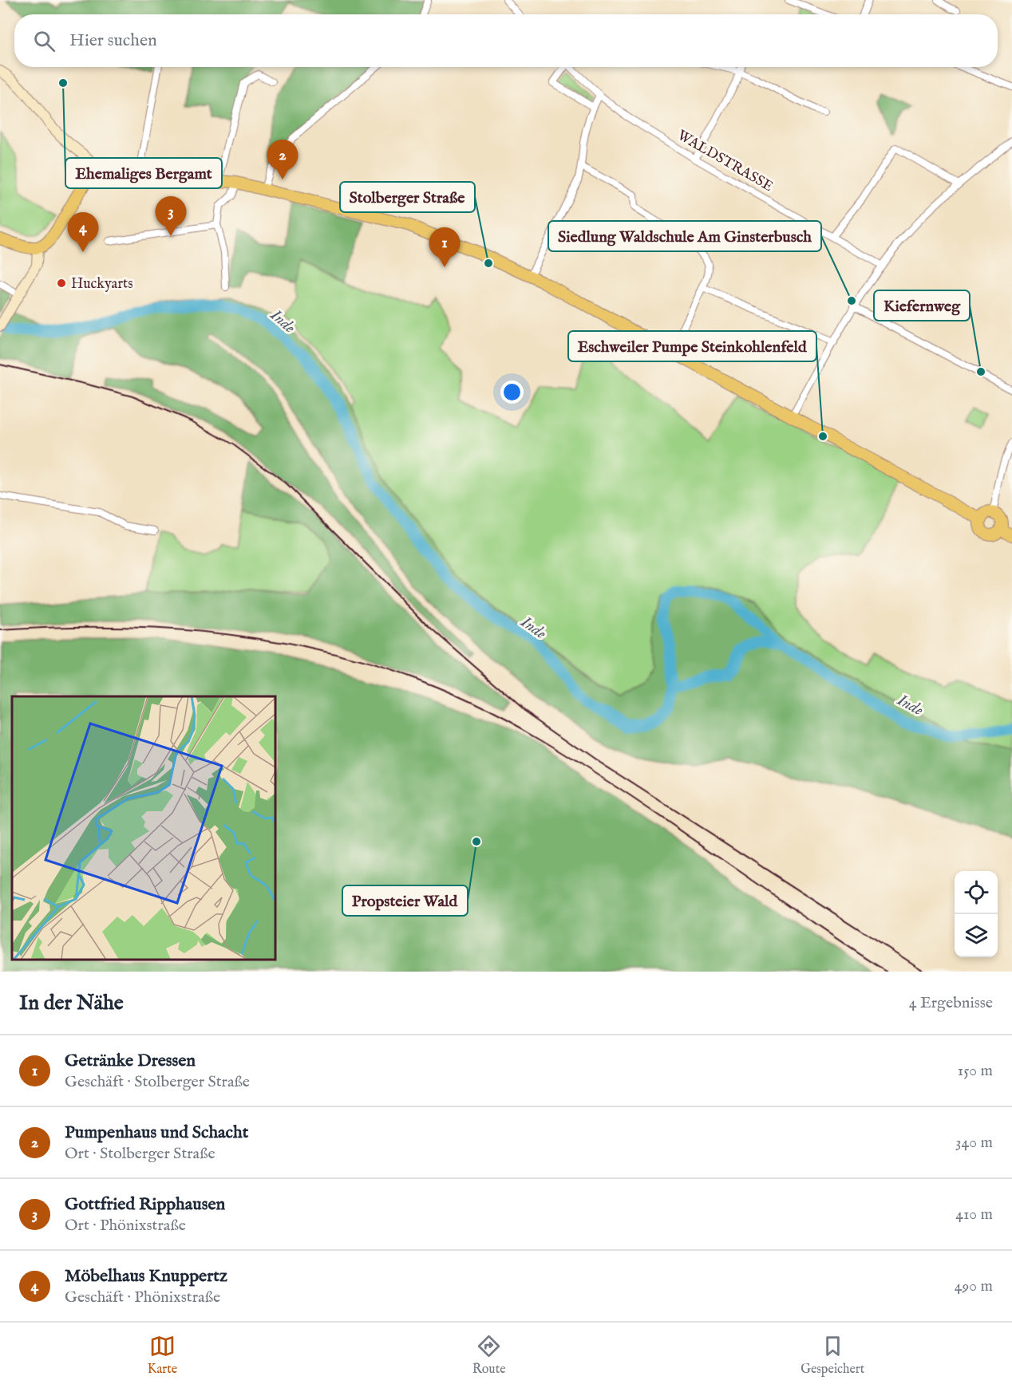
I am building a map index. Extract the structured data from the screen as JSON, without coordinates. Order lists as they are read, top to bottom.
{
  "streets": {
    "street": ["WALDSTRASSE"]
  },
  "water": ["Inde"],
  "places": [
    "Ehemaliges Bergamt",
    "Stolberger Straße",
    "Huckyarts",
    "Siedlung Waldschule Am Ginsterbusch",
    "Kiefernweg",
    "Eschweiler Pumpe Steinkohlenfeld",
    "Propsteier Wald"
  ],
  "page": {
    "search": "Hier suchen",
    "pins": [
      "2",
      "3",
      "4",
      "1"
    ],
    "heading": ["In der Nähe", "4 Ergebnisse"],
    "list": [
      {
        "mark": "1",
        "name": "Getränke Dressen",
        "note": "Geschäft · Stolberger Straße",
        "value": "150 m"
      },
      {
        "mark": "2",
        "name": "Pumpenhaus und Schacht",
        "note": "Ort · Stolberger Straße",
        "value": "340 m"
      },
      {
        "mark": "3",
        "name": "Gottfried Ripphausen",
        "note": "Ort · Phönixstraße",
        "value": "410 m"
      },
      {
        "mark": "4",
        "name": "Möbelhaus Knuppertz",
        "note": "Geschäft · Phönixstraße",
        "value": "490 m"
      }
    ],
    "nav": ["Karte", "Route", "Gespeichert"]
  }
}
